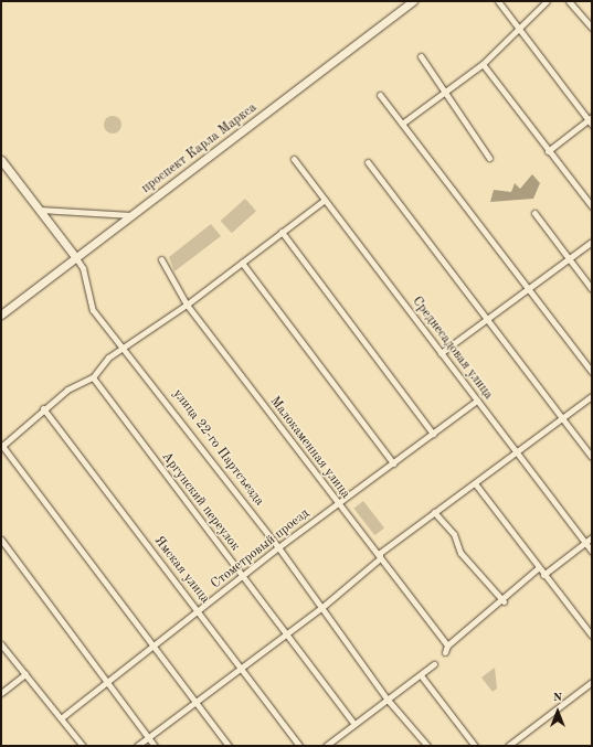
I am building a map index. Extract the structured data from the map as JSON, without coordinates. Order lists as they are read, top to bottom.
{
  "streets": {
    "street": [
      "проспект Карла Маркса",
      "Среднесадовая улица",
      "улица 22-го Партсъезда",
      "Малокаменная улица",
      "Аргунский переулок",
      "Стометровый проезд",
      "Ямская улица"
    ]
  },
  "crossings": [
    ["проспект Карла Маркса", "улица 22-го Партсъезда"],
    ["Среднесадовая улица", "Стометровый проезд"],
    ["улица 22-го Партсъезда", "Стометровый проезд"],
    ["Малокаменная улица", "Стометровый проезд"],
    ["Аргунский переулок", "Стометровый проезд"],
    ["Стометровый проезд", "Ямская улица"]
  ],
  "north": "top"
}
